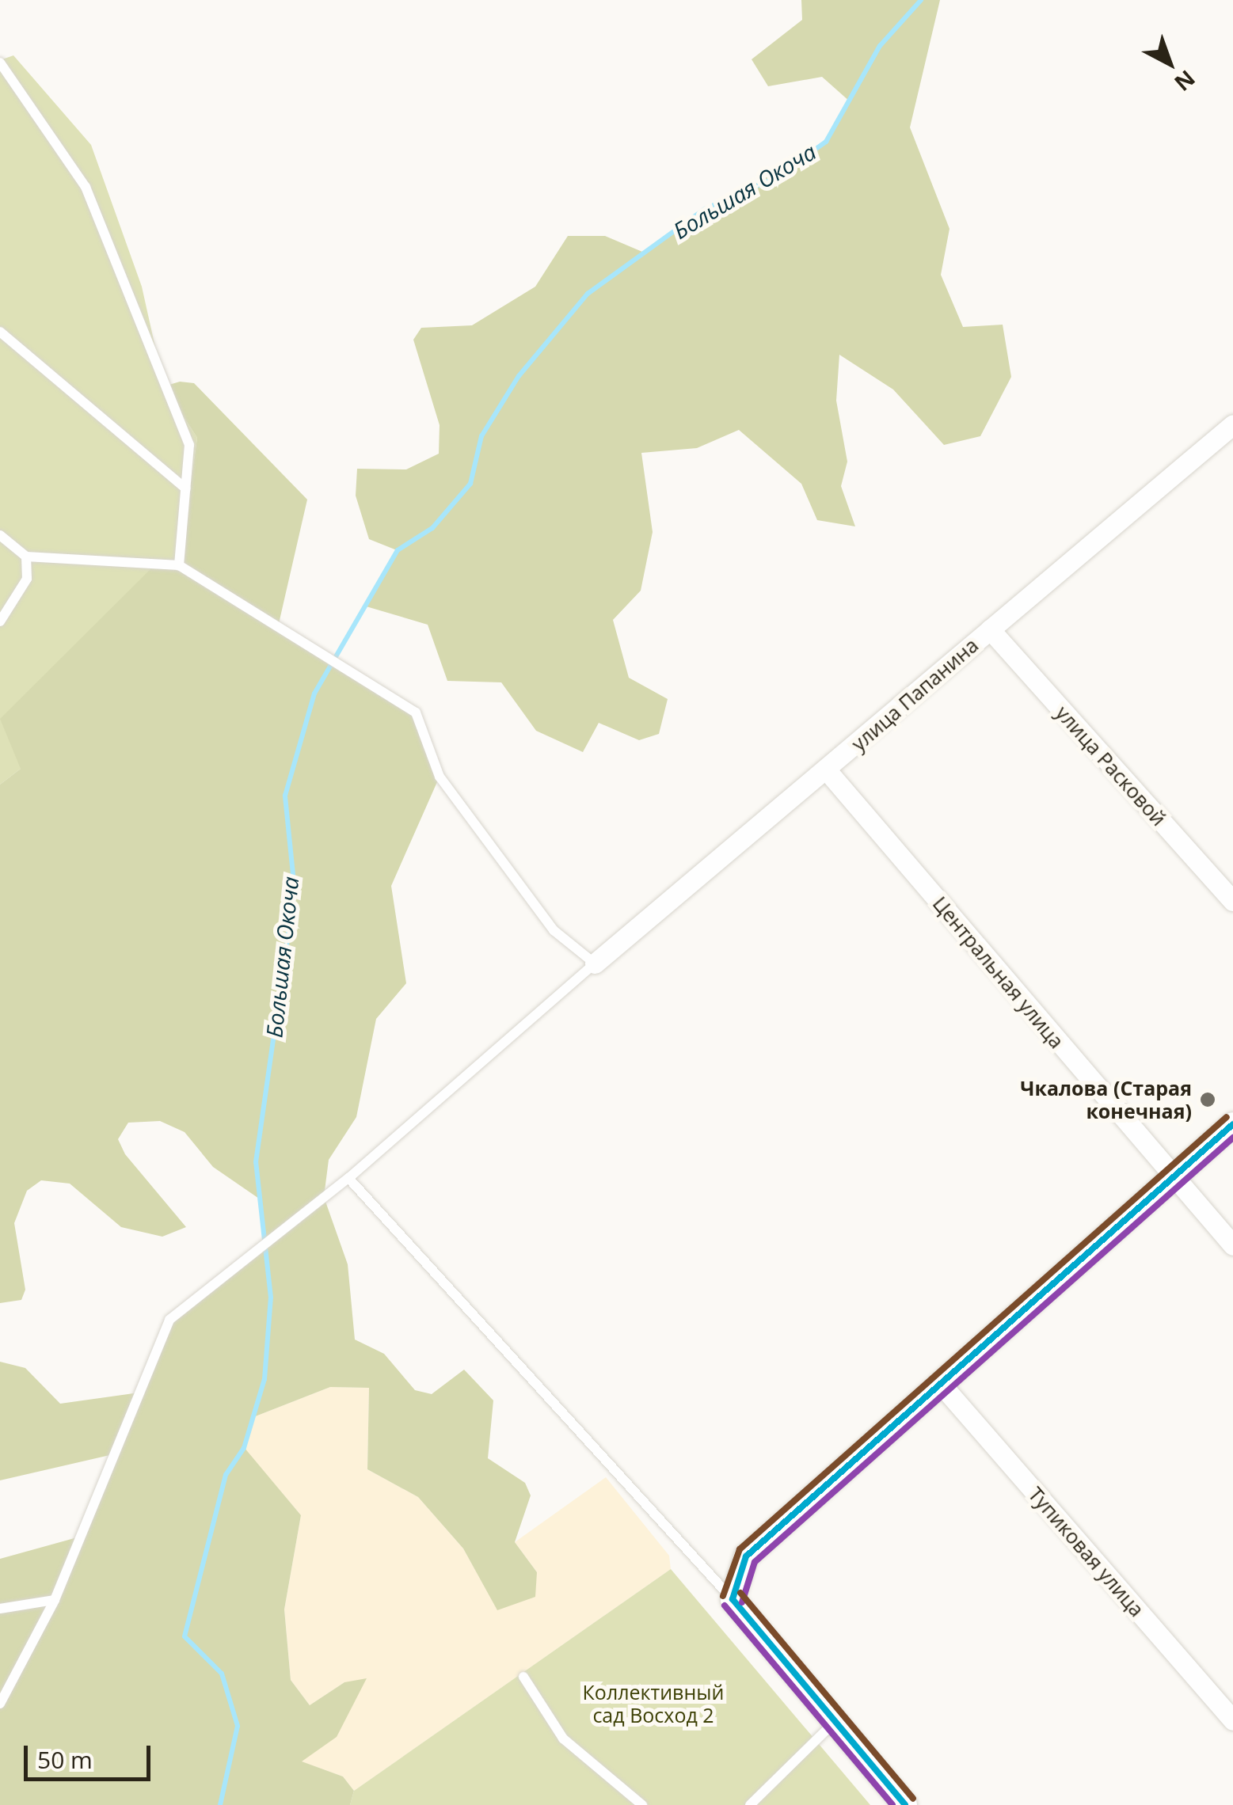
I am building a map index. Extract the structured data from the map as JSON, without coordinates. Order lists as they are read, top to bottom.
{
  "streets": {
    "street": [
      "улица Папанина",
      "улица Расковой",
      "Центральная улица",
      "Тупиковая улица"
    ]
  },
  "crossings": [
    ["улица Папанина", "улица Расковой"],
    ["улица Папанина", "Центральная улица"]
  ],
  "water": ["Большая Окоча"],
  "parks": ["Коллективный сад Восход 2"],
  "places": ["Чкалова (Старая конечная)"],
  "lines": ["transit line 2"],
  "scale_bar": "50 m",
  "north": "bottom right"
}
